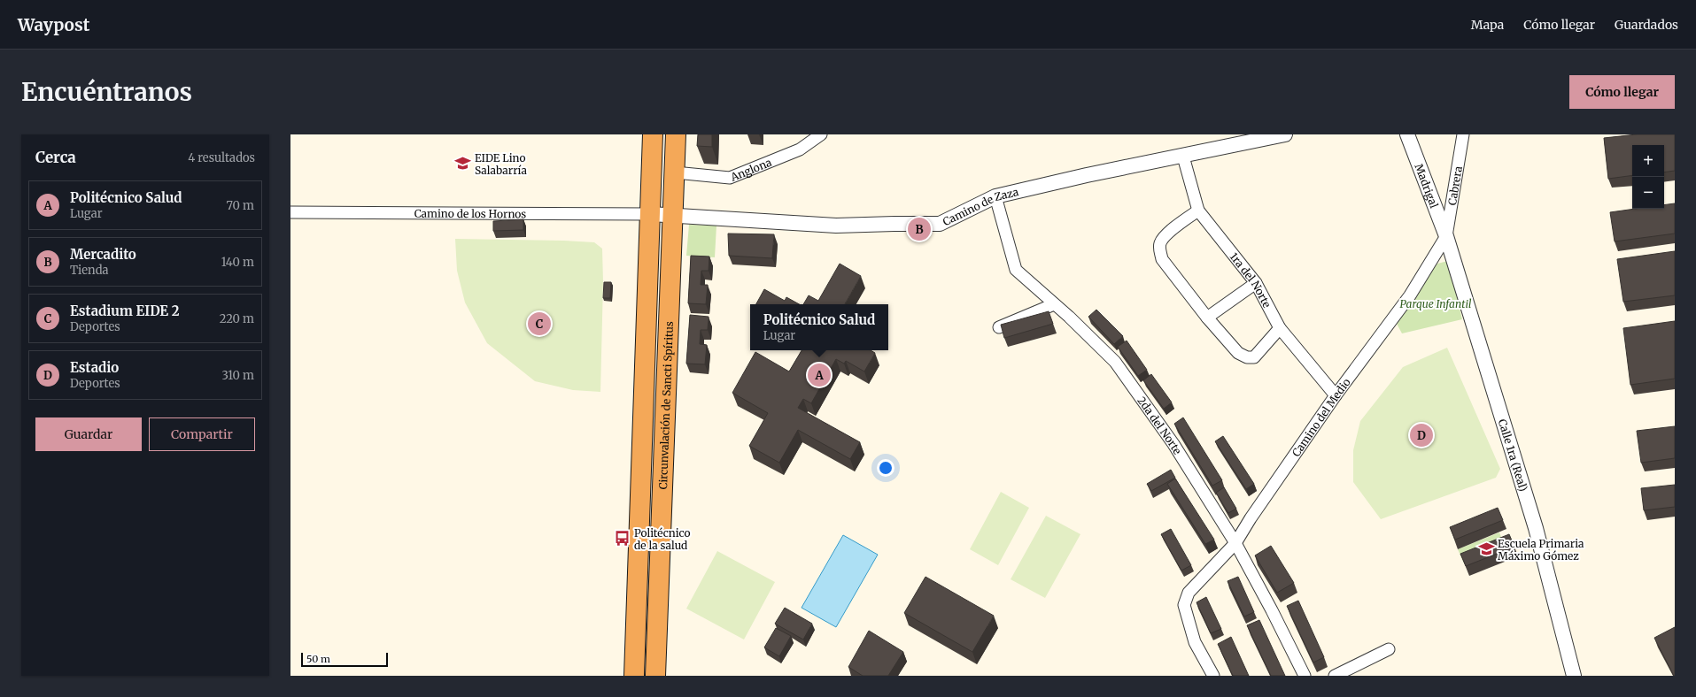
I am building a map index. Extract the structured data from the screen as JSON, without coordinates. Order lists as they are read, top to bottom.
{
  "streets": {
    "highway": ["Circunvalación de Sancti Spíritus"],
    "street": [
      "Anglona",
      "Madrigal",
      "Cabrera",
      "Camino de Zaza",
      "Camino de los Hornos",
      "1ra del Norte",
      "Camino del Medio",
      "2da del Norte",
      "Calle 1ra (Real)"
    ]
  },
  "crossings": [
    ["Anglona", "Circunvalación de Sancti Spíritus"],
    ["Madrigal", "Cabrera"],
    ["Madrigal", "Camino del Medio"],
    ["Madrigal", "Calle 1ra (Real)"],
    ["Cabrera", "Camino del Medio"],
    ["Cabrera", "Calle 1ra (Real)"],
    ["Camino de Zaza", "Camino de los Hornos"],
    ["Camino de Zaza", "1ra del Norte"],
    ["Camino de Zaza", "Circunvalación de Sancti Spíritus"],
    ["Camino de Zaza", "2da del Norte"],
    ["Camino de los Hornos", "Circunvalación de Sancti Spíritus"],
    ["1ra del Norte", "Camino del Medio"],
    ["Camino del Medio", "2da del Norte"],
    ["Camino del Medio", "Calle 1ra (Real)"]
  ],
  "parks": ["Parque Infantil"],
  "places": {
    "school or university": ["EIDE Lino Salabarría", "Escuela Primaria Máximo Gómez"],
    "bus stop": ["Politécnico de la salud"]
  },
  "scale_bar": "50 m",
  "page": {
    "header": "Waypost",
    "nav": ["Mapa", "Cómo llegar", "Guardados"],
    "buttons": [
      "Cómo llegar",
      ["Guardar", "Compartir"]
    ],
    "title": "Encuéntranos",
    "heading": ["Cerca", "4 resultados"],
    "map_buttons": ["+", "−"],
    "list": [
      {
        "mark": "A",
        "name": "Politécnico Salud",
        "note": "Lugar",
        "value": "70 m"
      },
      {
        "mark": "B",
        "name": "Mercadito",
        "note": "Tienda",
        "value": "140 m"
      },
      {
        "mark": "C",
        "name": "Estadium EIDE 2",
        "note": "Deportes",
        "value": "220 m"
      },
      {
        "mark": "D",
        "name": "Estadio",
        "note": "Deportes",
        "value": "310 m"
      }
    ],
    "pins": [
      "B",
      "C",
      "A",
      "D"
    ],
    "popup": ["Politécnico Salud", "Lugar"],
    "scale": "50 m"
  }
}
